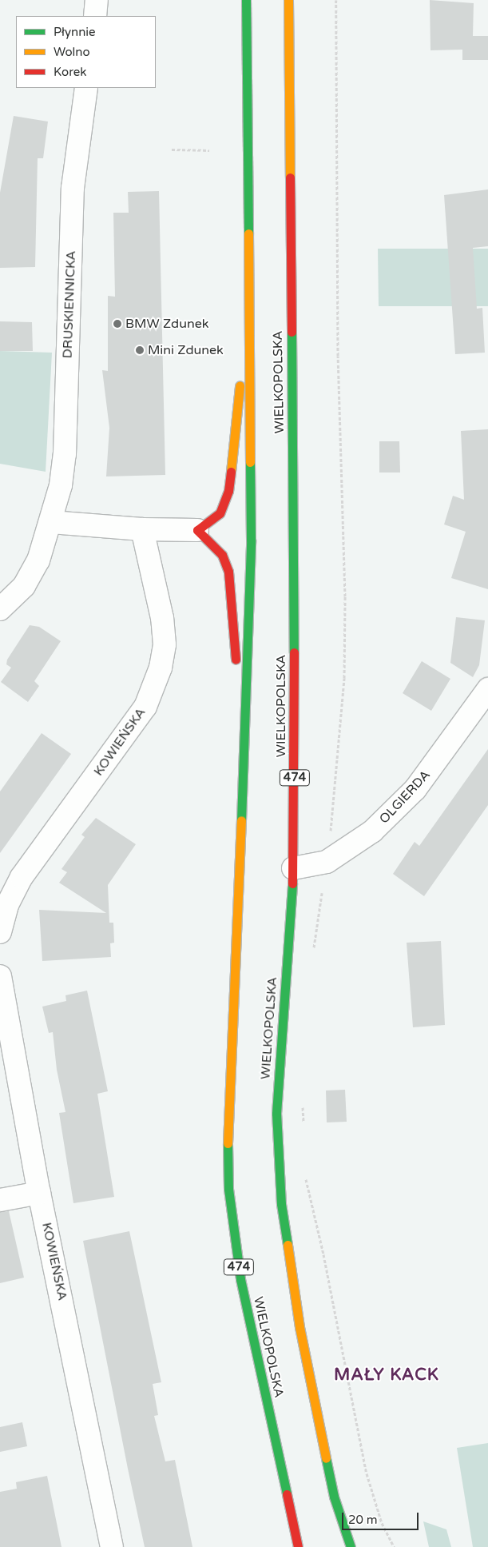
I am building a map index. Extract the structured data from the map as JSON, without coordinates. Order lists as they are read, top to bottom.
{
  "streets": {
    "main road": ["WIELKOPOLSKA", "474"],
    "street": ["DRUSKIENNICKA", "KOWIEŃSKA", "OLGIERDA"]
  },
  "crossings": [
    ["WIELKOPOLSKA", "OLGIERDA"]
  ],
  "districts": ["MAŁY KACK"],
  "places": ["BMW Zdunek", "Mini Zdunek"],
  "legend": ["Płynnie", "Wolno", "Korek"],
  "scale_bar": "20 m"
}
